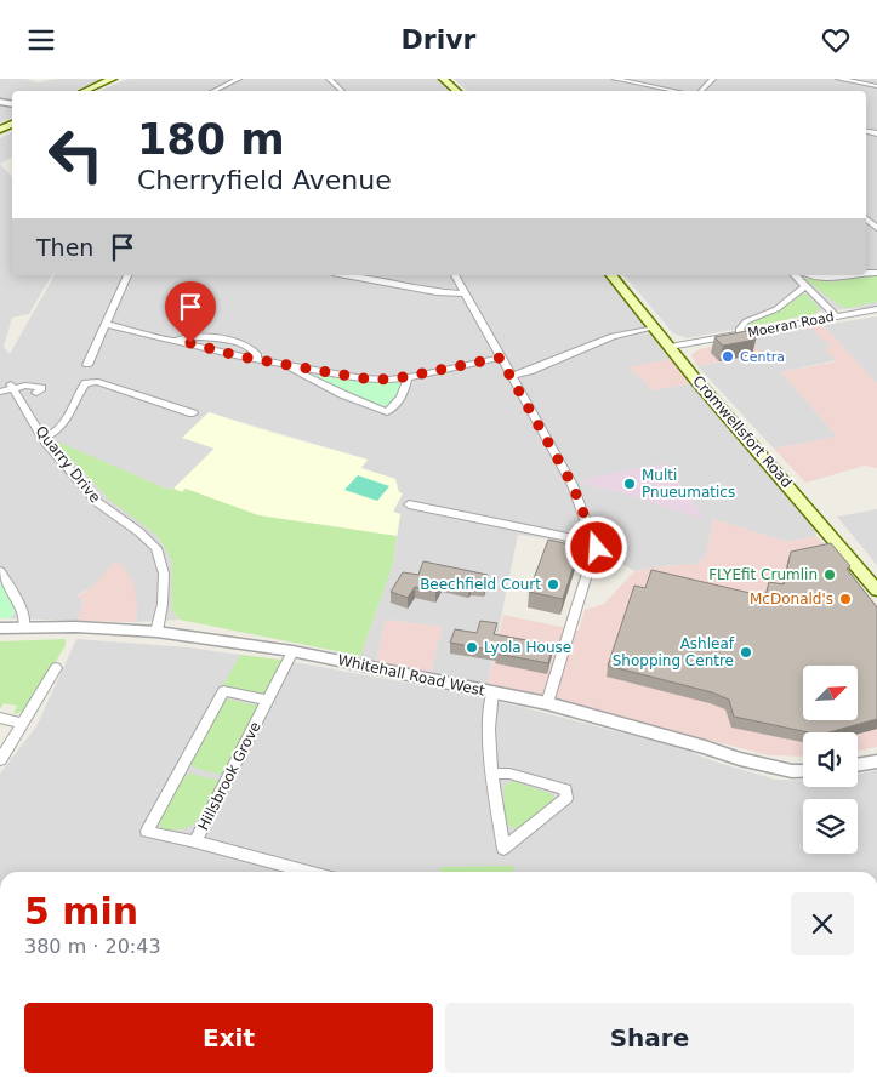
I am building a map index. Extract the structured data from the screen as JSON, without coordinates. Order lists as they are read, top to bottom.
{
  "streets": {
    "main road": ["Cromwellsfort Road"],
    "street": [
      "Moeran Road",
      "Quarry Drive",
      "Whitehall Road West",
      "Hillsbrook Grove"
    ]
  },
  "crossings": [
    ["Moeran Road", "Cromwellsfort Road"],
    ["Quarry Drive", "Whitehall Road West"],
    ["Whitehall Road West", "Hillsbrook Grove"]
  ],
  "places": [
    "Centra",
    "Multi Pnueumatics",
    "FLYEfit Crumlin",
    "Beechfield Court",
    "McDonald's",
    "Lyola House",
    "Ashleaf Shopping Centre"
  ],
  "north": "top right",
  "page": {
    "header": "Drivr",
    "turn": ["180 m", "Cherryfield Avenue"],
    "then": "Then",
    "heading": ["5 min", "380 m · 20:43"],
    "buttons": ["Exit", "Share"]
  }
}
